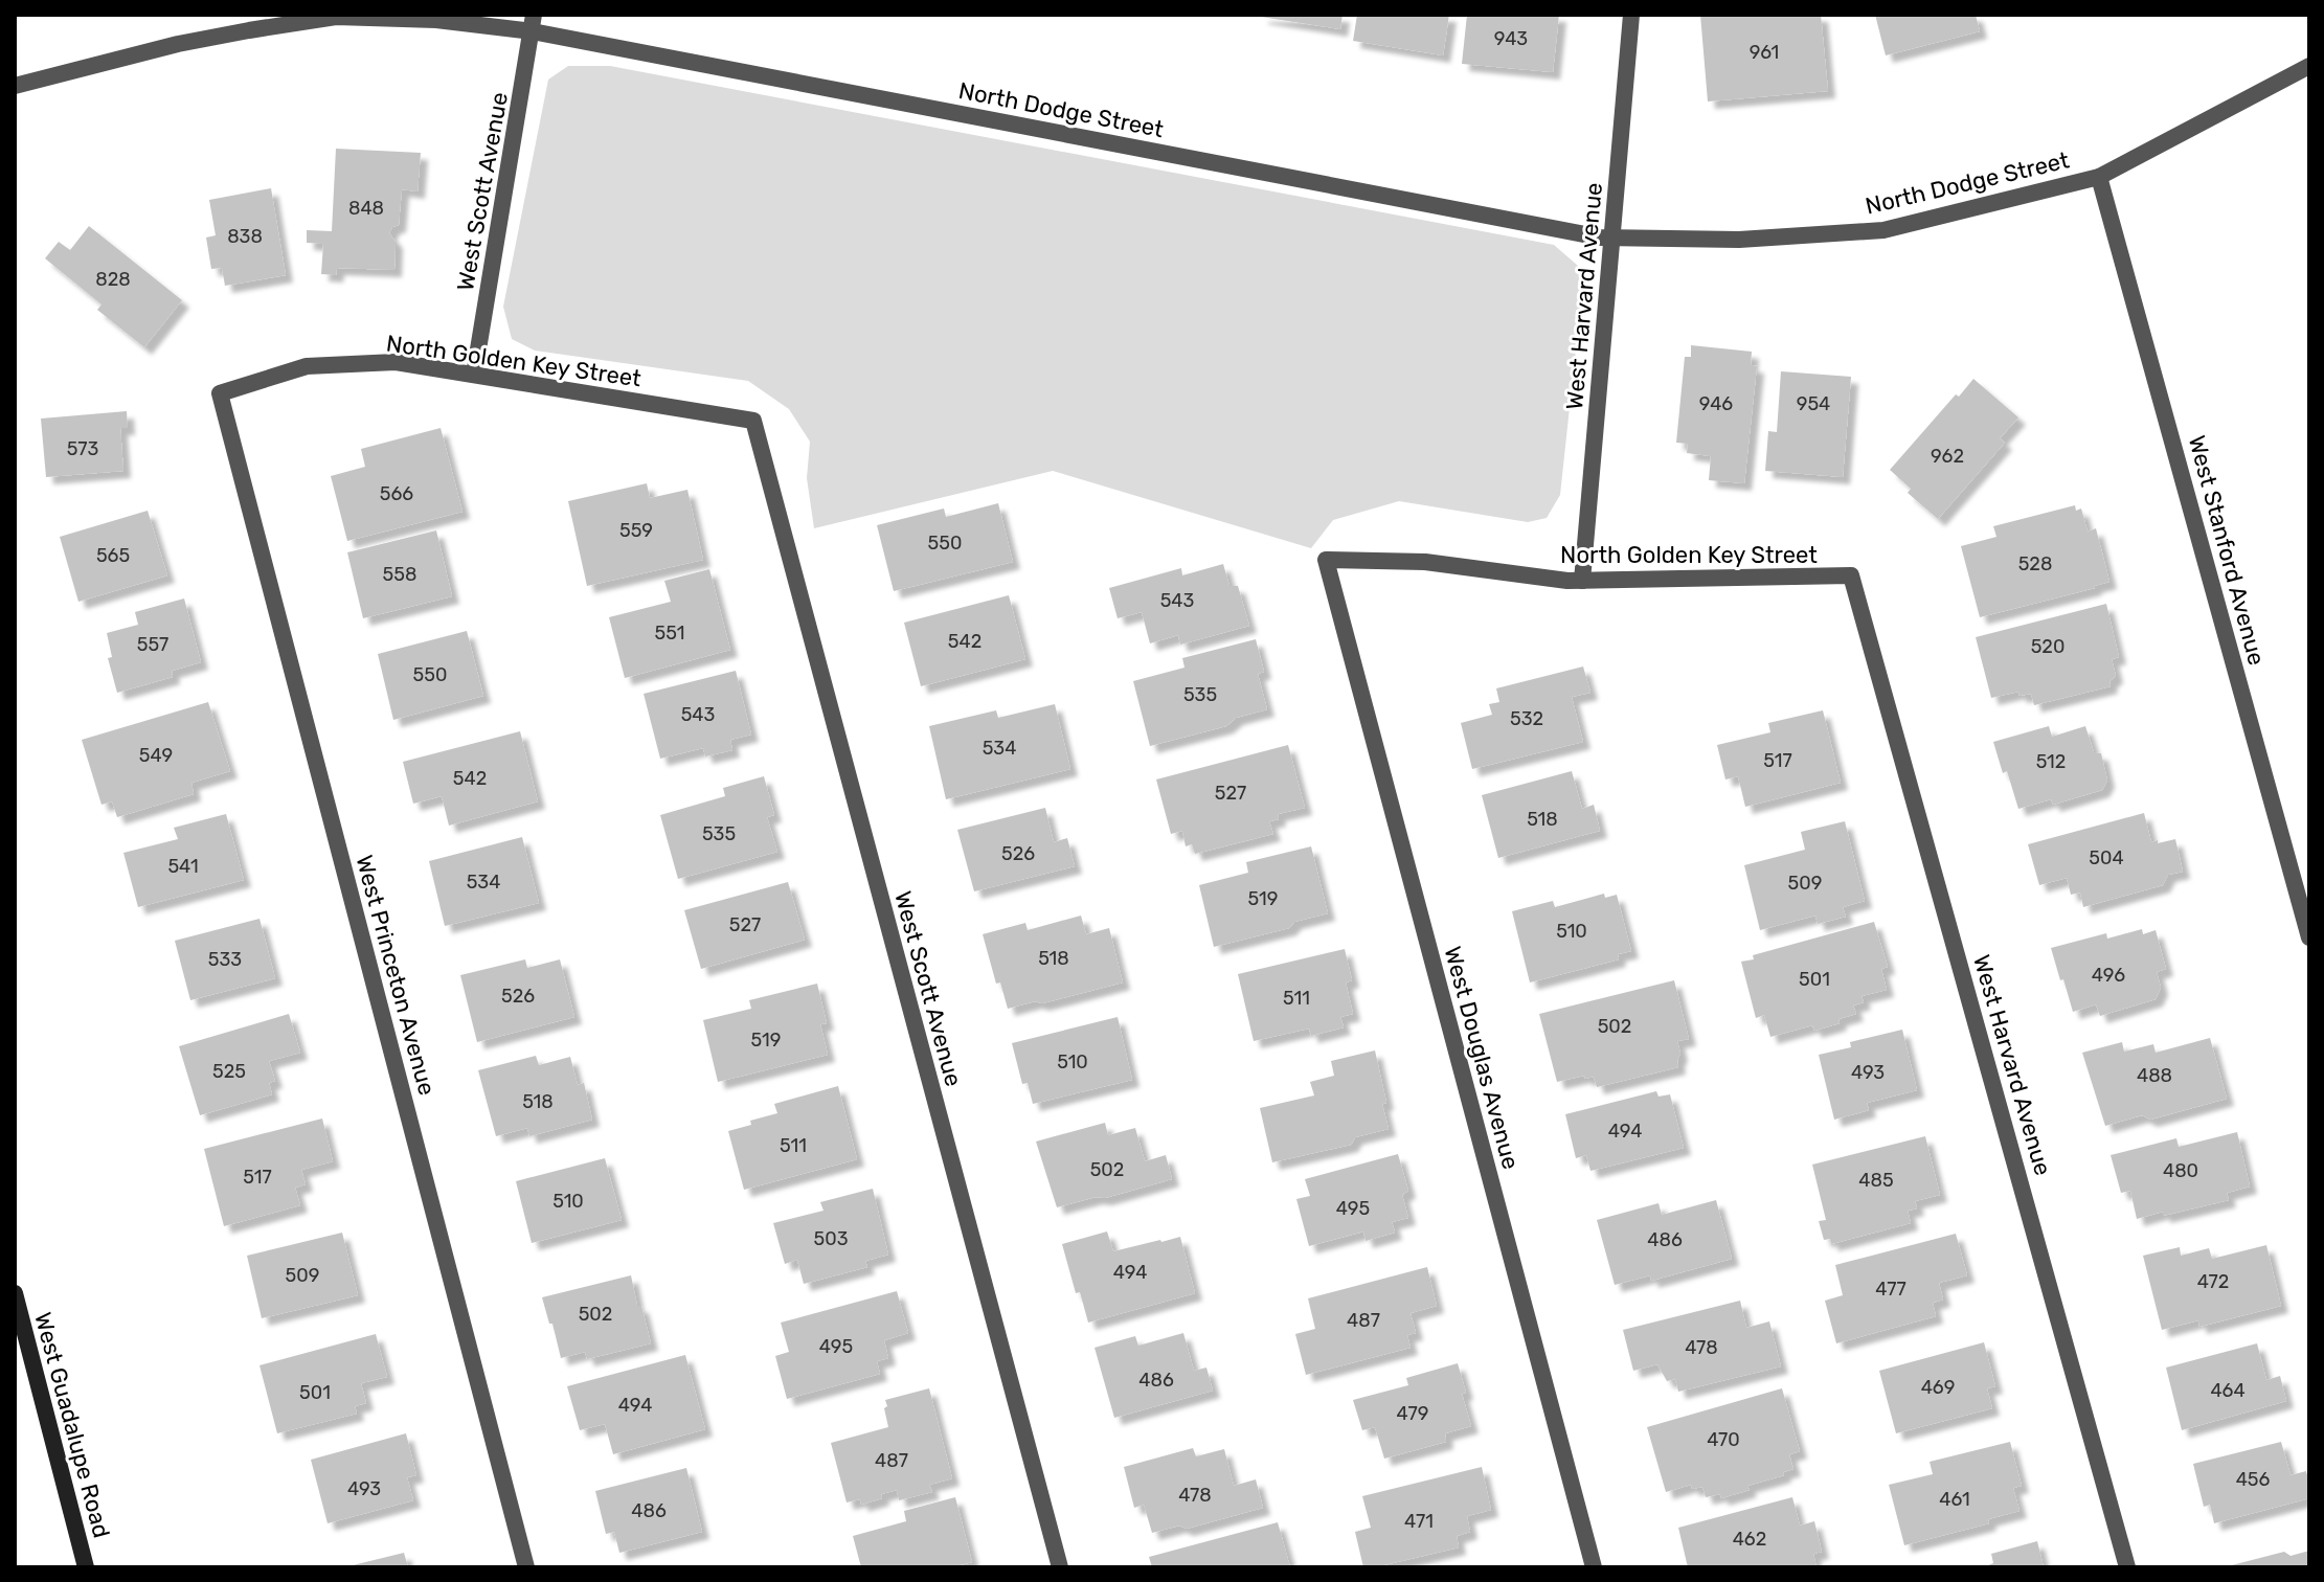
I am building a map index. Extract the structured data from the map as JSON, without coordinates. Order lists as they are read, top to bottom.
{
  "streets": {
    "main road": ["West Guadalupe Road"],
    "street": [
      "North Dodge Street",
      "West Scott Avenue",
      "West Harvard Avenue",
      "North Golden Key Street",
      "West Stanford Avenue",
      "West Princeton Avenue",
      "West Douglas Avenue"
    ]
  },
  "crossings": [
    ["North Dodge Street", "West Scott Avenue"],
    ["North Dodge Street", "West Harvard Avenue"],
    ["North Dodge Street", "West Stanford Avenue"],
    ["West Scott Avenue", "North Golden Key Street"],
    ["West Harvard Avenue", "North Golden Key Street"],
    ["North Golden Key Street", "West Princeton Avenue"],
    ["North Golden Key Street", "West Douglas Avenue"]
  ],
  "house_numbers": [
    "943",
    "961",
    "848",
    "838",
    "828",
    "946",
    "954",
    "573",
    "962",
    "566",
    "559",
    "550",
    "565",
    "528",
    "558",
    "543",
    "551",
    "542",
    "557",
    "520",
    "550",
    "535",
    "543",
    "532",
    "534",
    "549",
    "517",
    "512",
    "542",
    "527",
    "518",
    "535",
    "526",
    "504",
    "541",
    "534",
    "509",
    "519",
    "527",
    "510",
    "518",
    "533",
    "496",
    "501",
    "526",
    "511",
    "502",
    "519",
    "510",
    "525",
    "493",
    "488",
    "518",
    "494",
    "511",
    "502",
    "480",
    "517",
    "485",
    "510",
    "495",
    "503",
    "486",
    "494",
    "509",
    "472",
    "477",
    "502",
    "487",
    "495",
    "478",
    "486",
    "469",
    "464",
    "501",
    "494",
    "479",
    "470",
    "487",
    "456",
    "493",
    "478",
    "461",
    "486",
    "471",
    "462"
  ]
}
